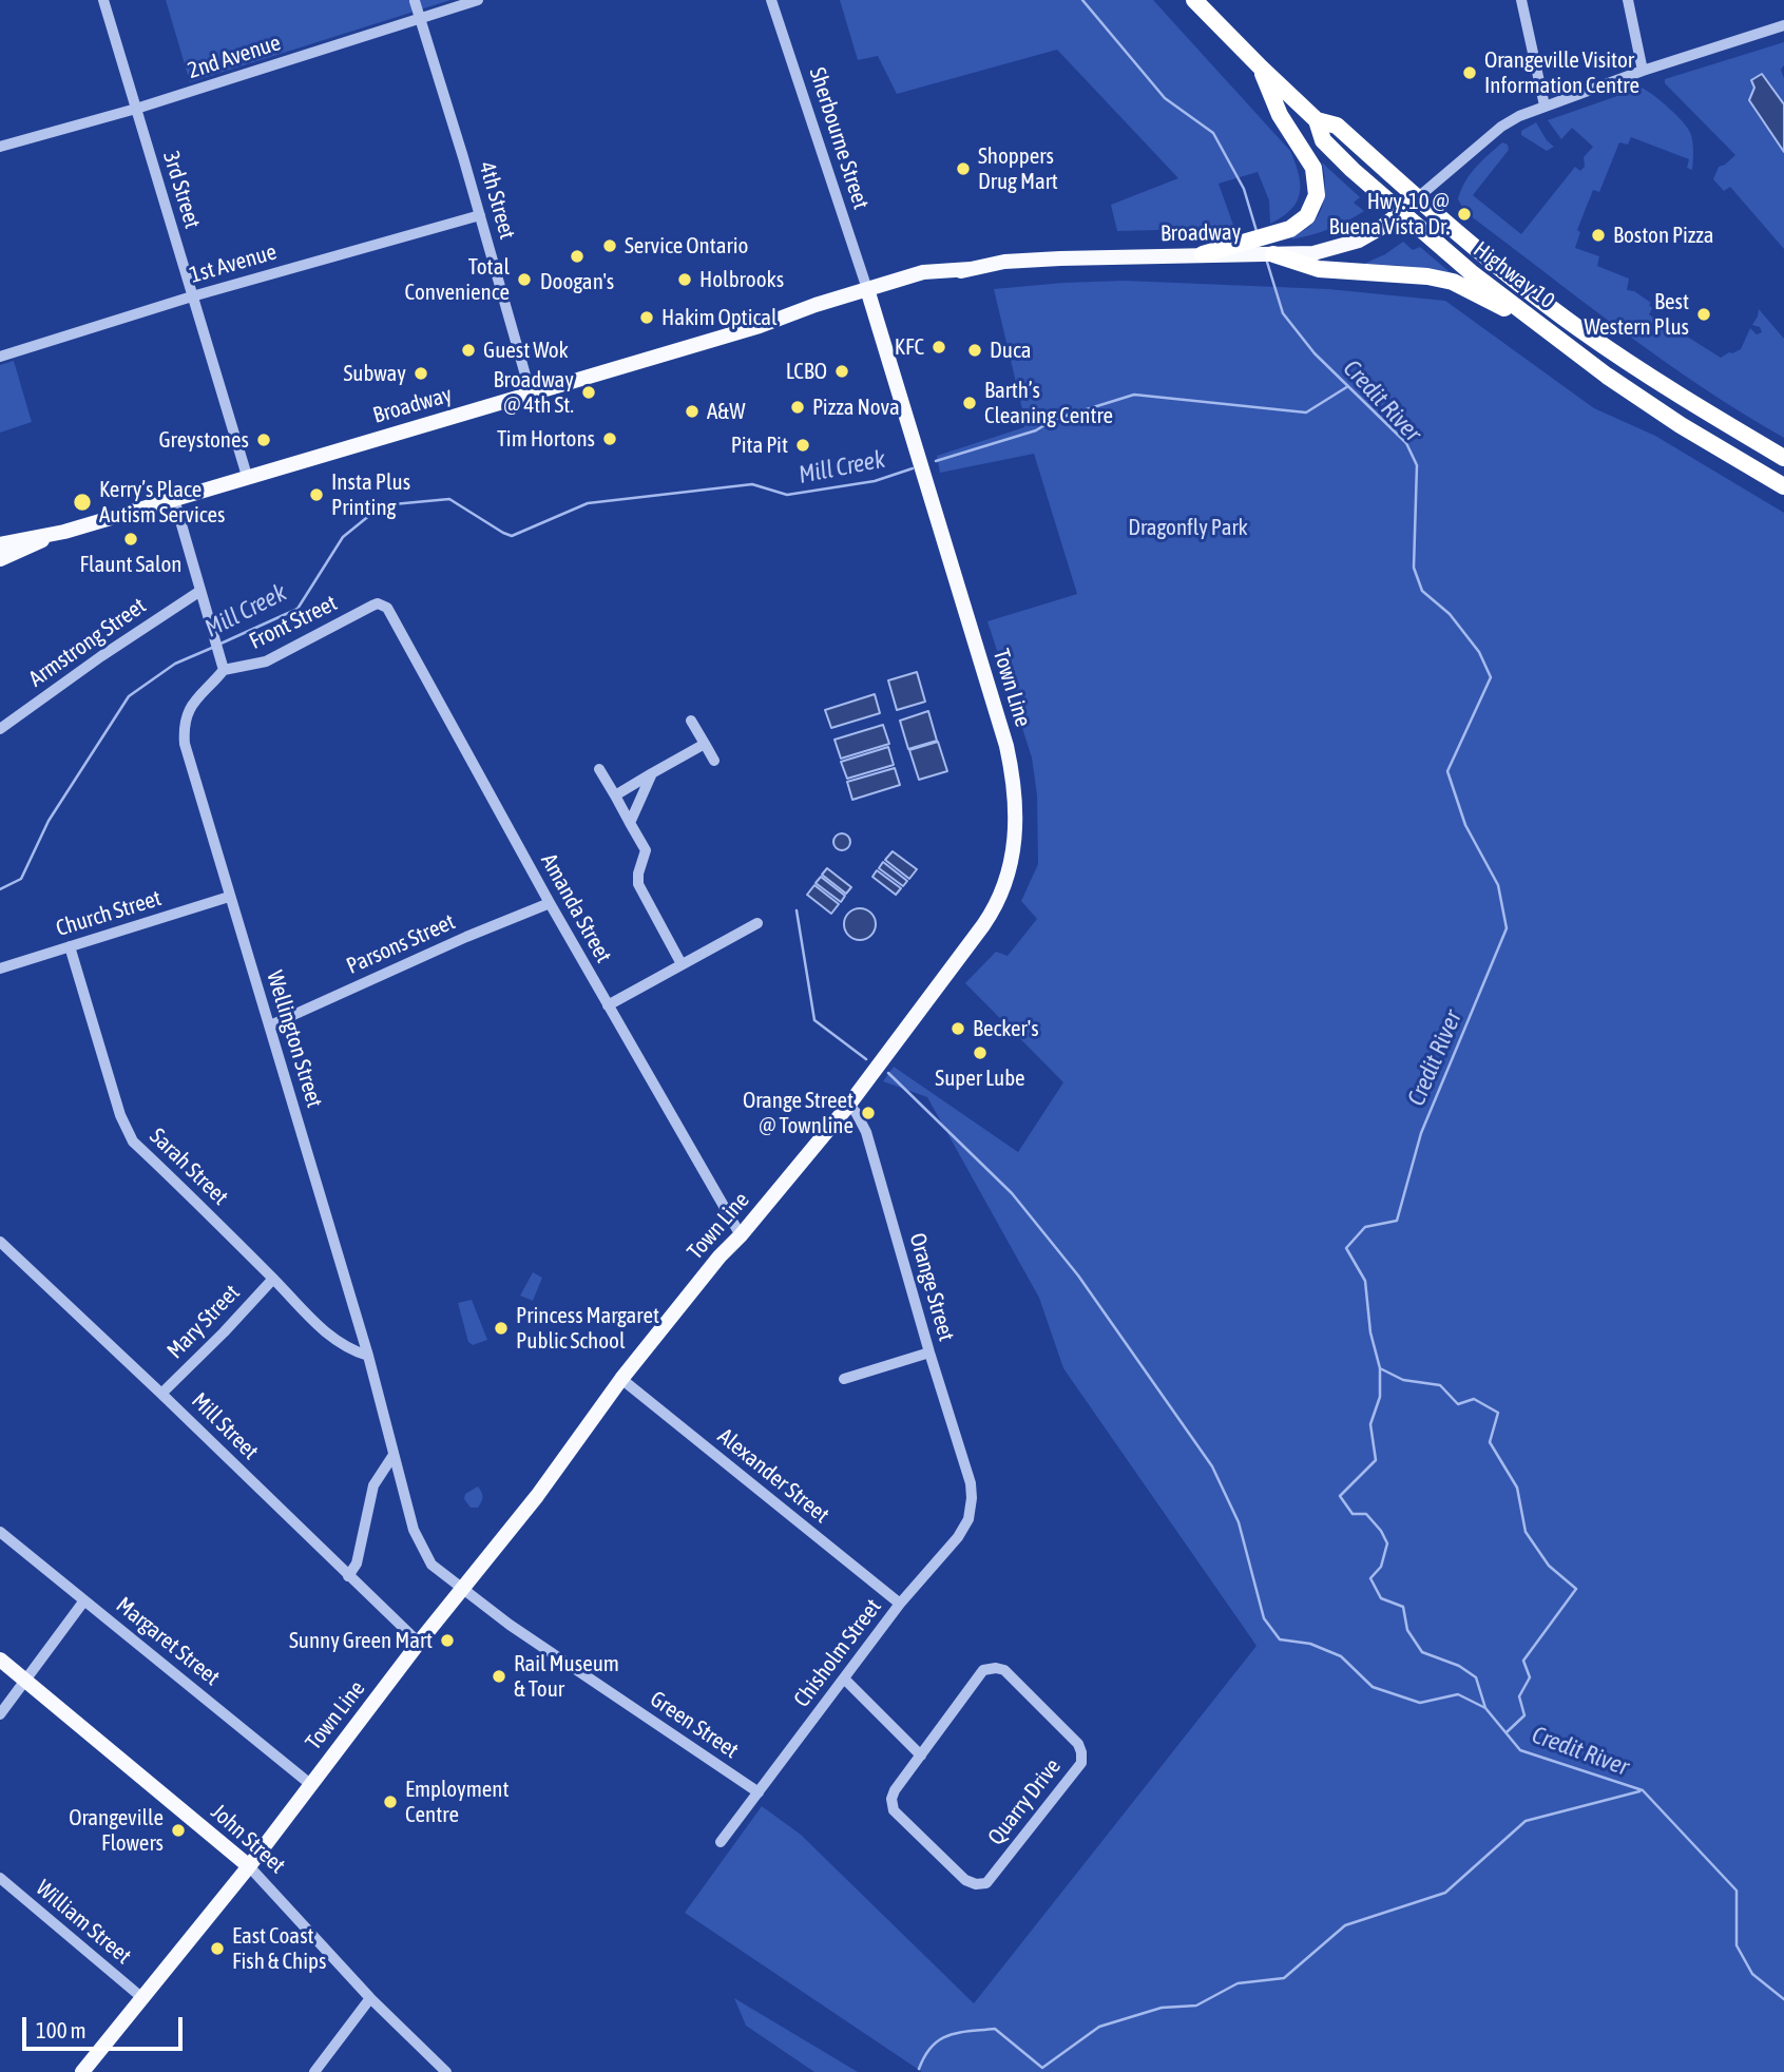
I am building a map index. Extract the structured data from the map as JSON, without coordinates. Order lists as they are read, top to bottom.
{
  "streets": {
    "highway": ["Highway 10"],
    "main road": ["Broadway", "Town Line", "John Street"],
    "street": [
      "2nd Avenue",
      "Sherbourne Street",
      "3rd Street",
      "4th Street",
      "1st Avenue",
      "Front Street",
      "Armstrong Street",
      "Amanda Street",
      "Church Street",
      "Parsons Street",
      "Wellington Street",
      "Sarah Street",
      "Orange Street",
      "Mary Street",
      "Mill Street",
      "Alexander Street",
      "Margaret Street",
      "Chisholm Street",
      "Green Street",
      "Quarry Drive",
      "William Street"
    ]
  },
  "crossings": [
    ["2nd Avenue", "3rd Street"],
    ["2nd Avenue", "4th Street"],
    ["Sherbourne Street", "Broadway"],
    ["Sherbourne Street", "Town Line"],
    ["3rd Street", "Broadway"],
    ["3rd Street", "1st Avenue"],
    ["4th Street", "Broadway"],
    ["4th Street", "1st Avenue"],
    ["Broadway", "Highway 10"],
    ["Broadway", "Town Line"],
    ["Front Street", "Amanda Street"],
    ["Front Street", "Wellington Street"],
    ["Town Line", "Amanda Street"],
    ["Town Line", "Wellington Street"],
    ["Town Line", "Orange Street"],
    ["Town Line", "Mill Street"],
    ["Town Line", "Alexander Street"],
    ["Town Line", "Margaret Street"],
    ["Town Line", "Green Street"],
    ["Town Line", "John Street"],
    ["Town Line", "William Street"],
    ["Amanda Street", "Parsons Street"],
    ["Church Street", "Wellington Street"],
    ["Church Street", "Sarah Street"],
    ["Parsons Street", "Wellington Street"],
    ["Wellington Street", "Sarah Street"],
    ["Wellington Street", "Green Street"],
    ["Sarah Street", "Mary Street"],
    ["Orange Street", "Chisholm Street"],
    ["Mary Street", "Mill Street"],
    ["Alexander Street", "Chisholm Street"],
    ["Chisholm Street", "Green Street"]
  ],
  "water": ["Credit River", "Mill Creek"],
  "parks": ["Dragonfly Park"],
  "places": [
    "Orangeville Visitor Information Centre",
    "Shoppers Drug Mart",
    "Hwy. 10 @ Buena Vista Dr.",
    "Boston Pizza",
    "Service Ontario",
    "Doogan's",
    "Total Convenience",
    "Holbrooks",
    "Best Western Plus",
    "Hakim Optical",
    "KFC",
    "Guest Wok",
    "Duca",
    "LCBO",
    "Subway",
    "Broadway @ 4th St.",
    "Barth’s Cleaning Centre",
    "Pizza Nova",
    "A&W",
    "Tim Hortons",
    "Greystones",
    "Pita Pit",
    "Insta Plus Printing",
    "Kerry’s Place Autism Services",
    "Flaunt Salon",
    "Becker's",
    "Super Lube",
    "Orange Street @ Townline",
    "Princess Margaret Public School",
    "Sunny Green Mart",
    "Rail Museum & Tour",
    "Employment Centre",
    "Orangeville Flowers",
    "East Coast Fish & Chips"
  ],
  "scale_bar": "100 m"
}
